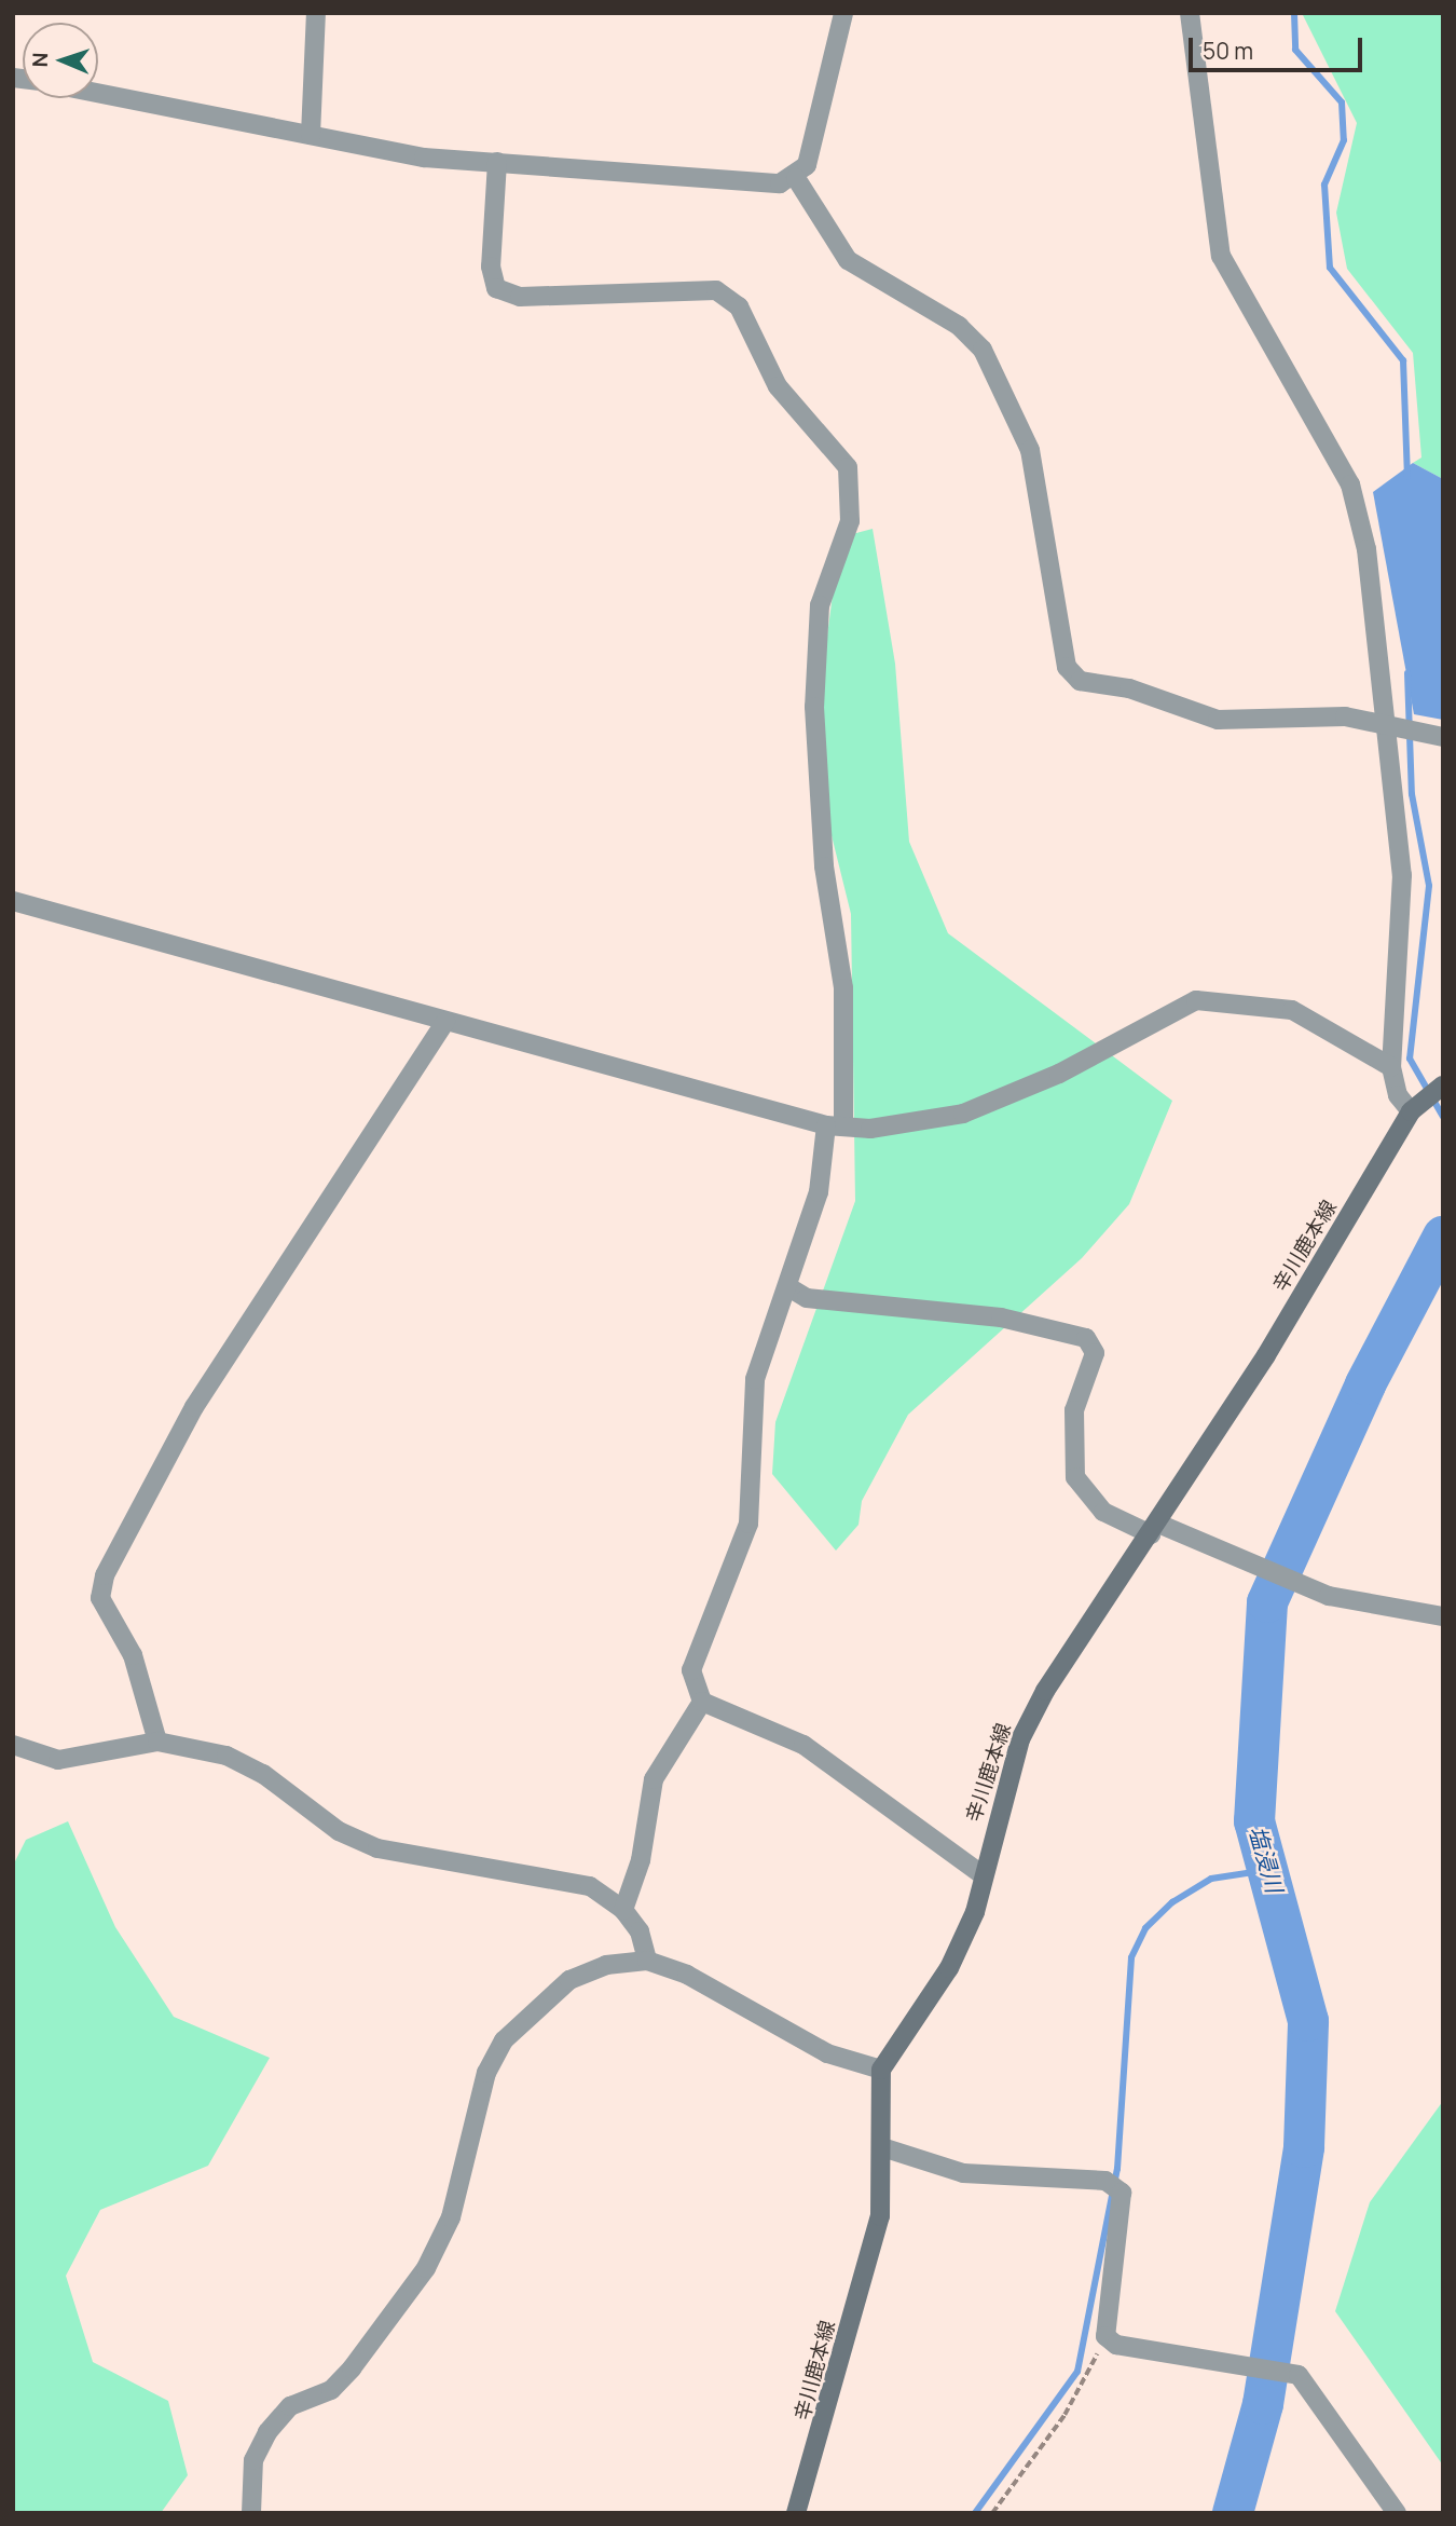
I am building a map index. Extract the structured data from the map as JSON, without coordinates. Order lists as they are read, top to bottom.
{
  "streets": {
    "main road": ["辛川鹿本線"]
  },
  "water": ["塩浸川"],
  "scale_bar": "50 m",
  "north": "left"
}
